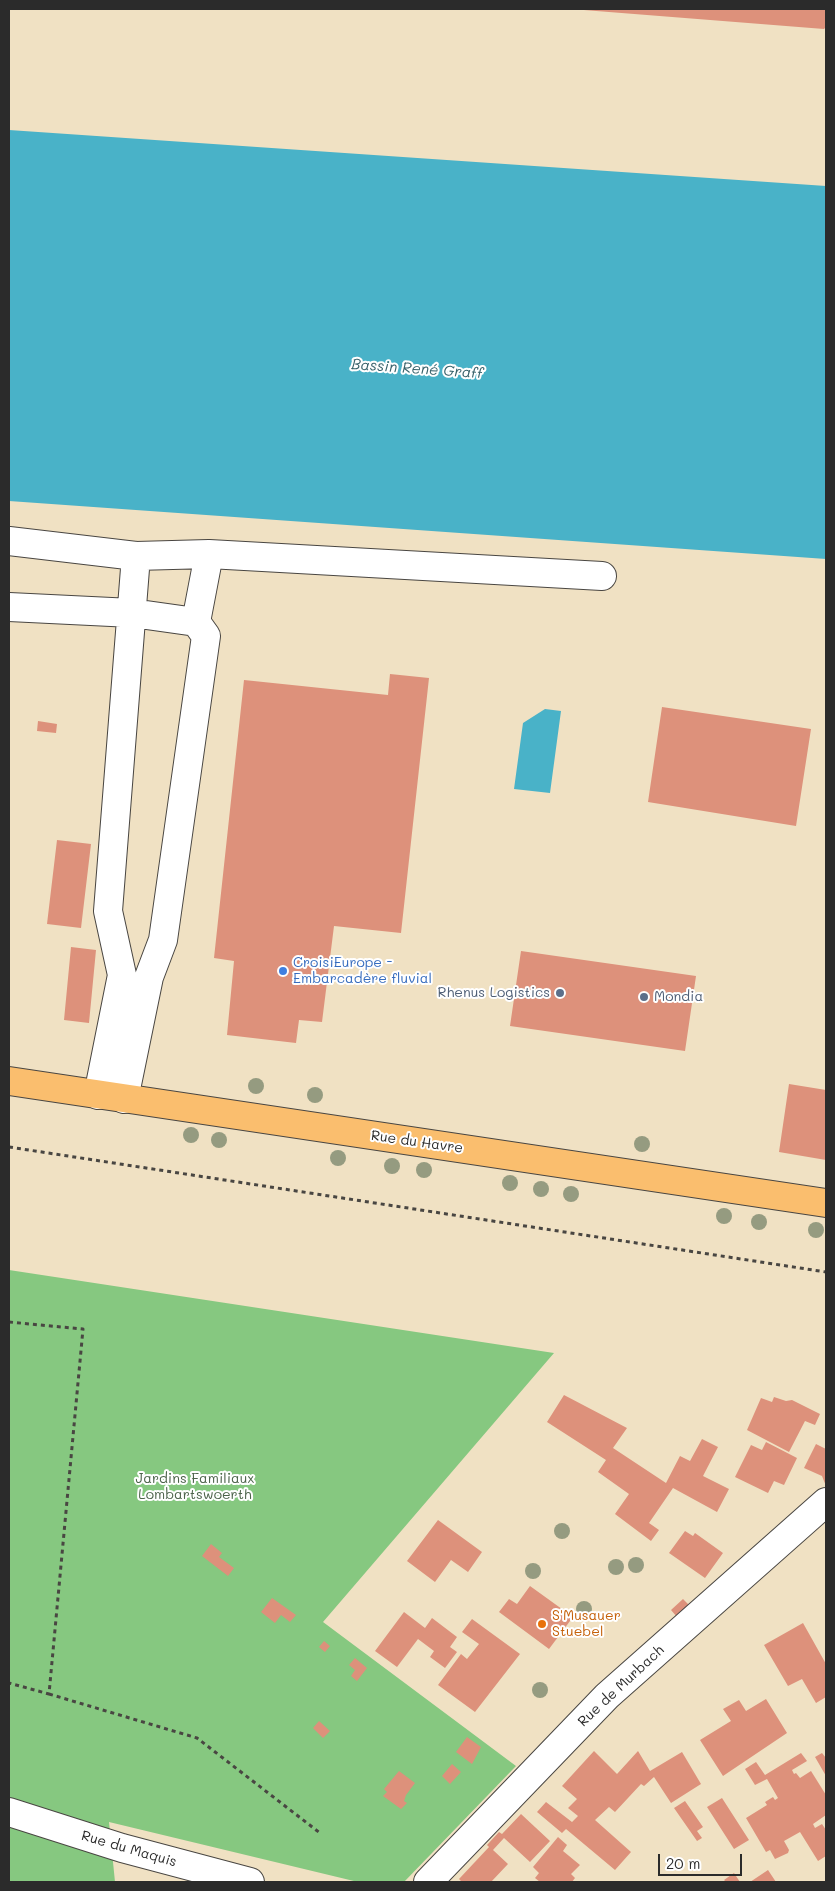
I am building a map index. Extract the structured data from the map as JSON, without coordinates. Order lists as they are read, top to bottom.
{
  "streets": {
    "main road": ["Rue du Havre"],
    "street": ["Rue de Murbach", "Rue du Maquis"]
  },
  "water": ["Bassin René Graff"],
  "parks": ["Jardins Familiaux Lombartswoerth"],
  "places": [
    "CroisiEurope - Embarcadère fluvial",
    "Rhenus Logistics",
    "Mondia",
    "S'Musauer Stuebel"
  ],
  "scale_bar": "20 m"
}
